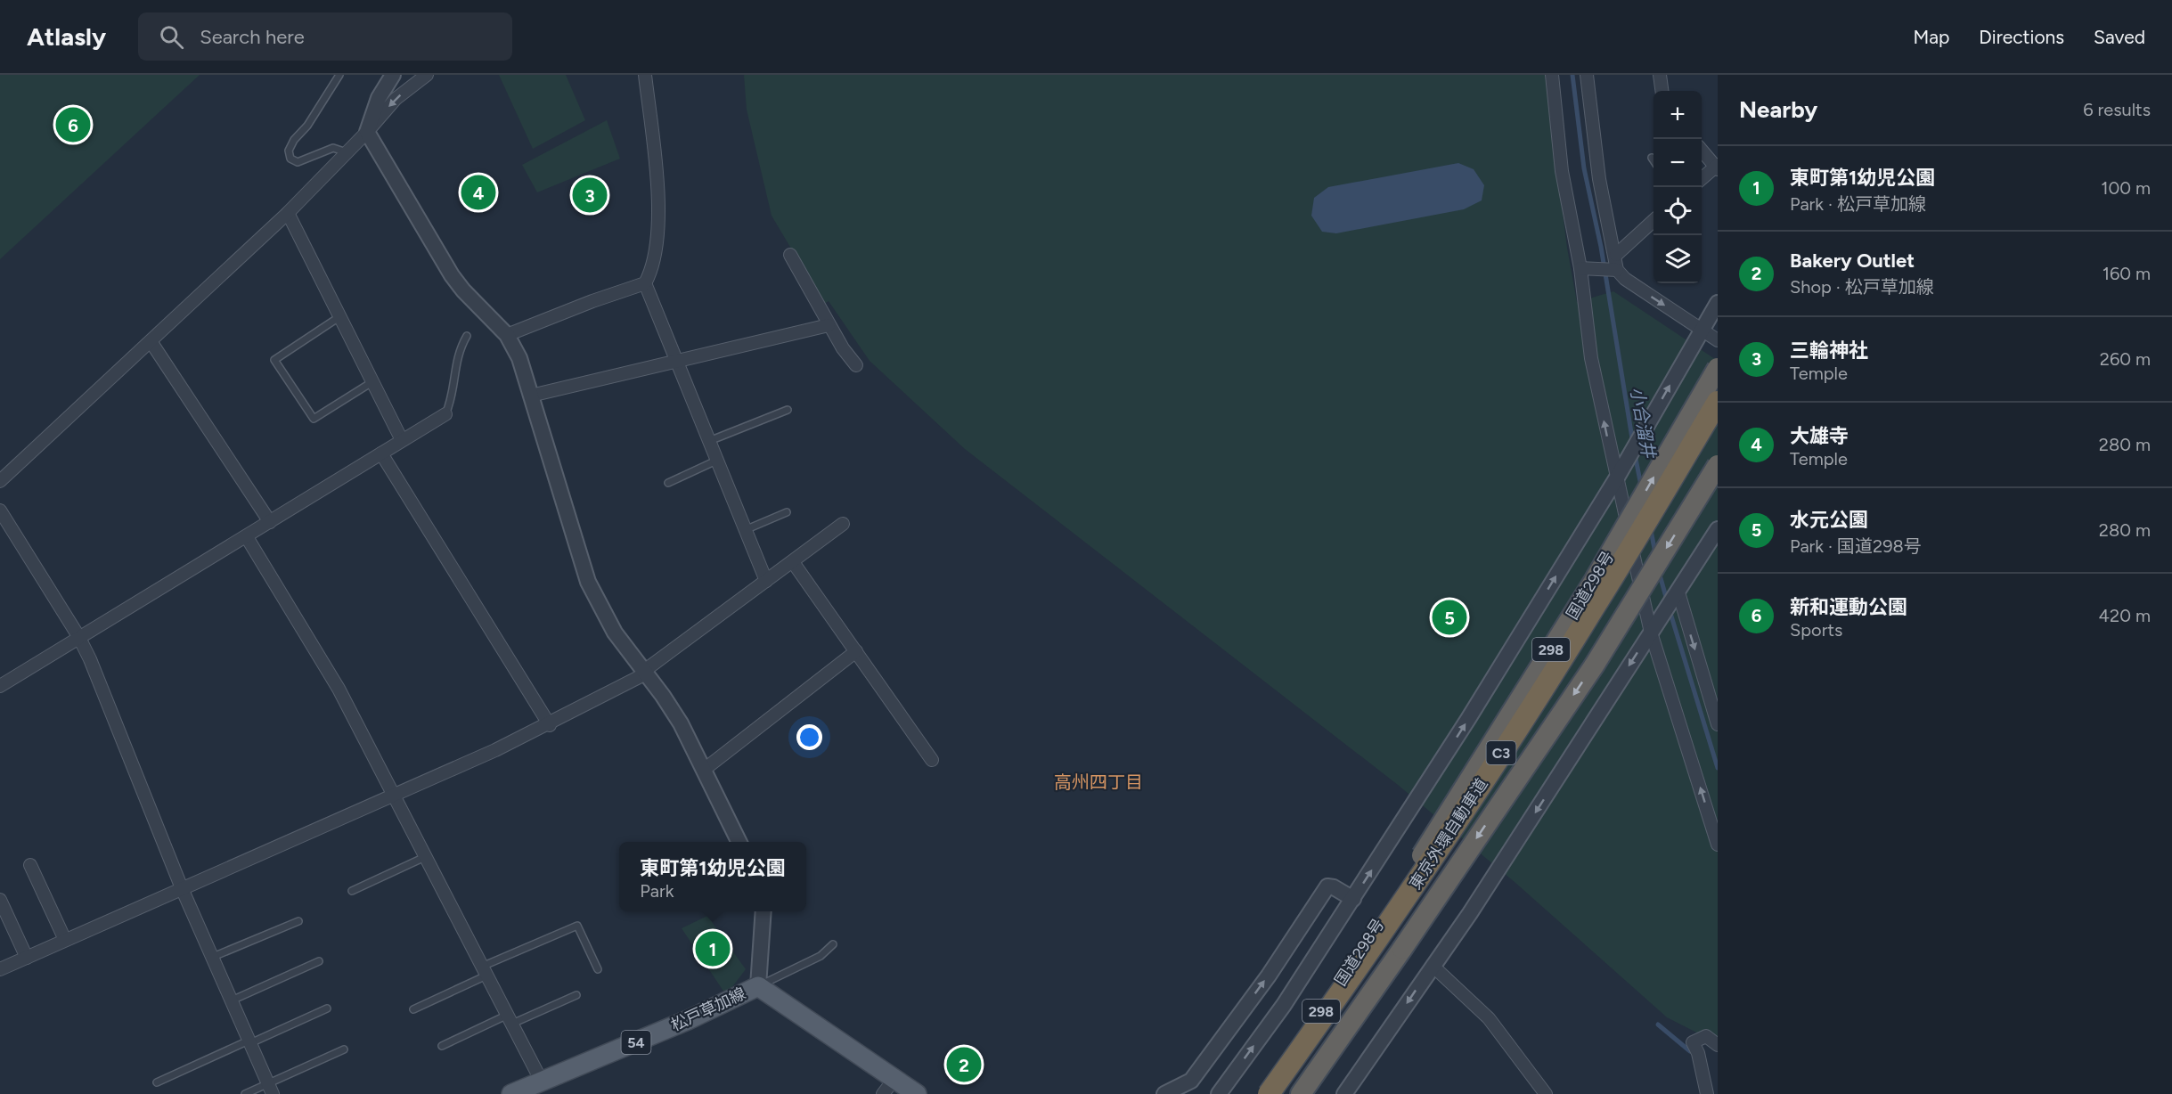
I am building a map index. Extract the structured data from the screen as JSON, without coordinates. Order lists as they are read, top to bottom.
{
  "streets": {
    "highway": [
      "国道298号",
      "298",
      "C3",
      "東京外環自動車道"
    ],
    "main road": ["松戸草加線", "54"]
  },
  "districts": ["高州四丁目"],
  "water": ["小合溜井"],
  "page": {
    "header": "Atlasly",
    "search": "Search here",
    "nav": ["Map", "Directions", "Saved"],
    "heading": ["Nearby", "6 results"],
    "map_buttons": ["+", "−"],
    "pins": [
      "6",
      "4",
      "3",
      "5",
      "1",
      "2"
    ],
    "list": [
      {
        "mark": "1",
        "name": "東町第1幼児公園",
        "note": "Park · 松戸草加線",
        "value": "100 m"
      },
      {
        "mark": "2",
        "name": "Bakery Outlet",
        "note": "Shop · 松戸草加線",
        "value": "160 m"
      },
      {
        "mark": "3",
        "name": "三輪神社",
        "note": "Temple",
        "value": "260 m"
      },
      {
        "mark": "4",
        "name": "大雄寺",
        "note": "Temple",
        "value": "280 m"
      },
      {
        "mark": "5",
        "name": "水元公園",
        "note": "Park · 国道298号",
        "value": "280 m"
      },
      {
        "mark": "6",
        "name": "新和運動公園",
        "note": "Sports",
        "value": "420 m"
      }
    ],
    "popup": ["東町第1幼児公園", "Park"]
  }
}
